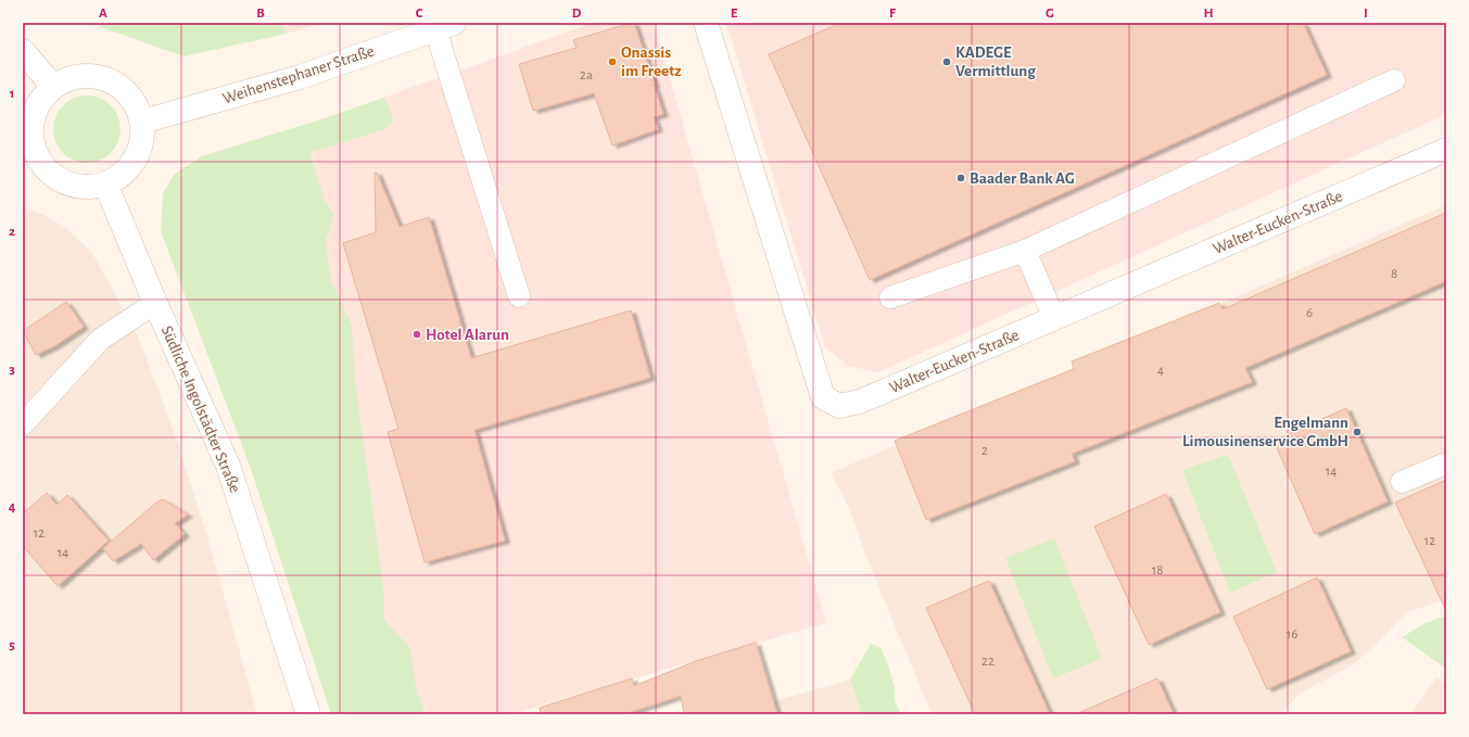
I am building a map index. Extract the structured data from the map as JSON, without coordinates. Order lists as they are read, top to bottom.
{
  "streets": {
    "street": ["Weihenstephaner Straße", "Walter-Eucken-Straße", "Südliche Ingolstädter Straße"]
  },
  "crossings": [
    ["Weihenstephaner Straße", "Südliche Ingolstädter Straße"]
  ],
  "places": [
    "Onassis im Freetz",
    "KADEGE Vermittlung",
    "Baader Bank AG",
    "Hotel Alarun",
    "Engelmann Limousinenservice GmbH"
  ],
  "house_numbers": [
    "2a",
    "8",
    "6",
    "4",
    "2",
    "14",
    "12",
    "12",
    "14",
    "18",
    "16",
    "22"
  ],
  "grid": {
    "columns": [
      "A",
      "B",
      "C",
      "D",
      "E",
      "F",
      "G",
      "H",
      "I"
    ],
    "rows": [
      "1",
      "2",
      "3",
      "4",
      "5"
    ]
  }
}
